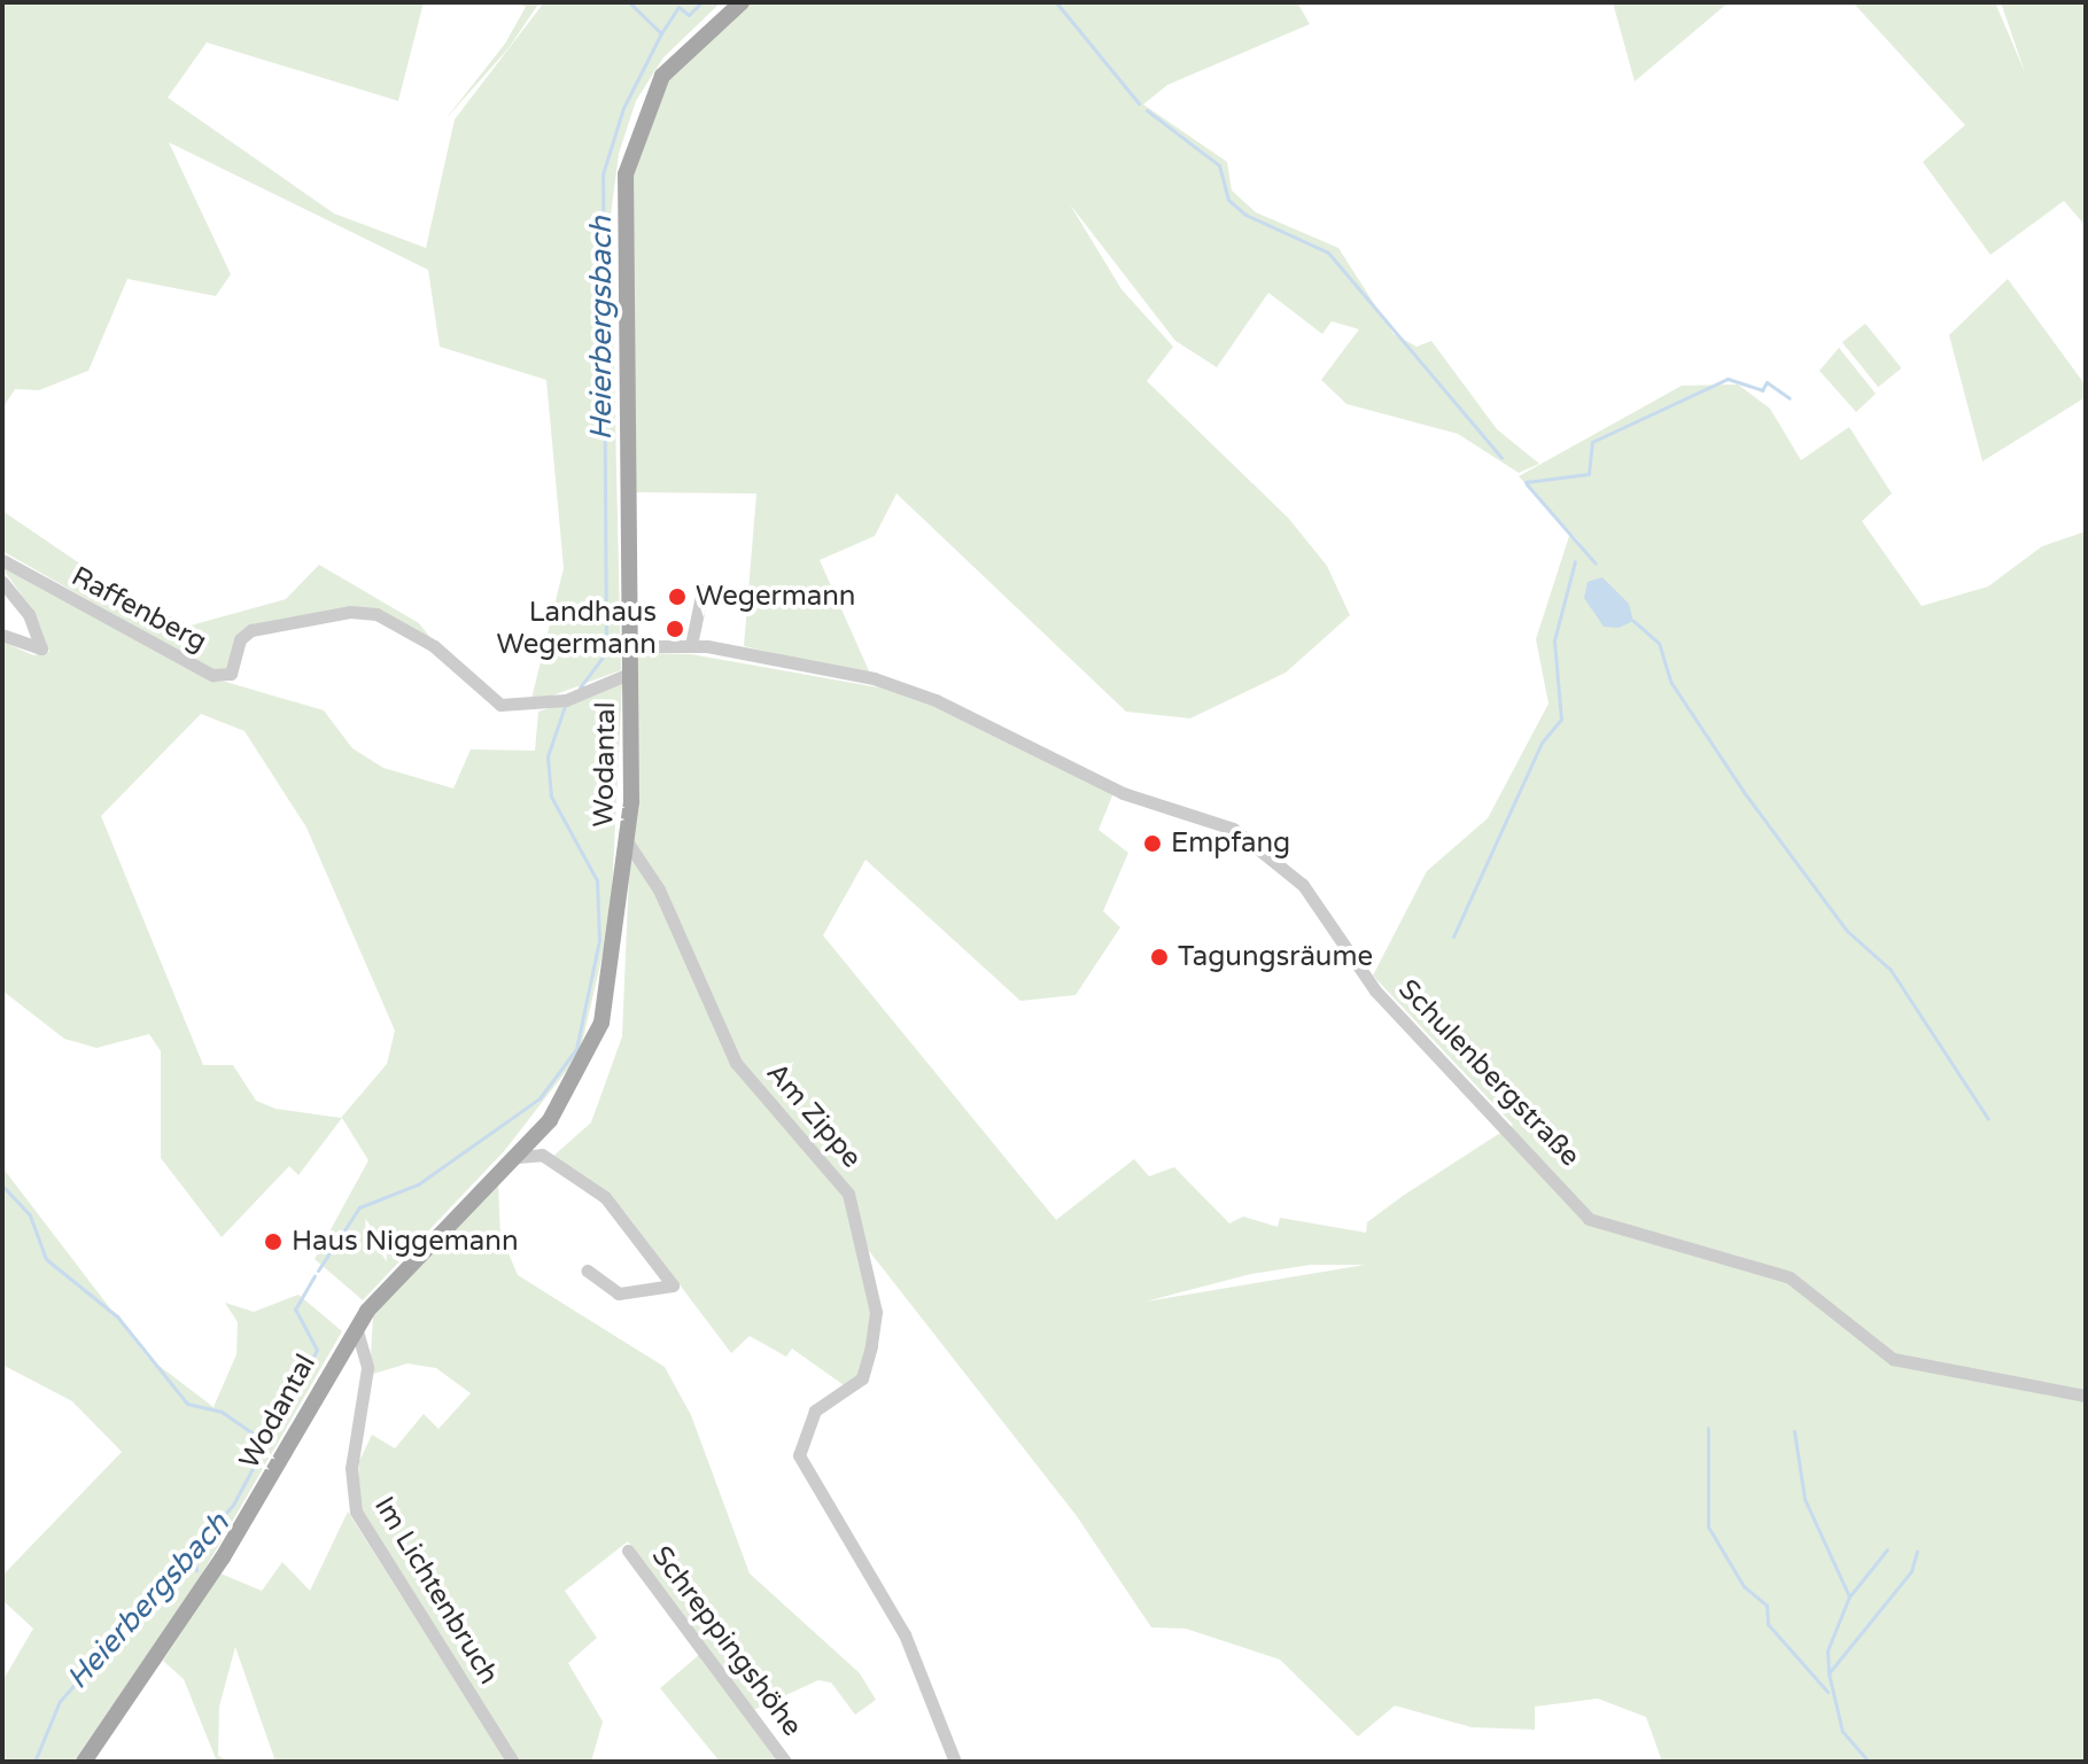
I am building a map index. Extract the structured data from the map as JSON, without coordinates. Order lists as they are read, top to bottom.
{
  "streets": {
    "main road": ["Wodantal"],
    "street": [
      "Raffenberg",
      "Schulenbergstraße",
      "Am Zippe",
      "Im Lichtenbruch",
      "Schreppingshöhe"
    ]
  },
  "crossings": [
    ["Raffenberg", "Wodantal"],
    ["Wodantal", "Schulenbergstraße"],
    ["Wodantal", "Am Zippe"],
    ["Wodantal", "Im Lichtenbruch"]
  ],
  "water": ["Heierbergsbach"],
  "places": [
    "Wegermann",
    "Landhaus Wegermann",
    "Empfang",
    "Tagungsräume",
    "Haus Niggemann"
  ]
}
